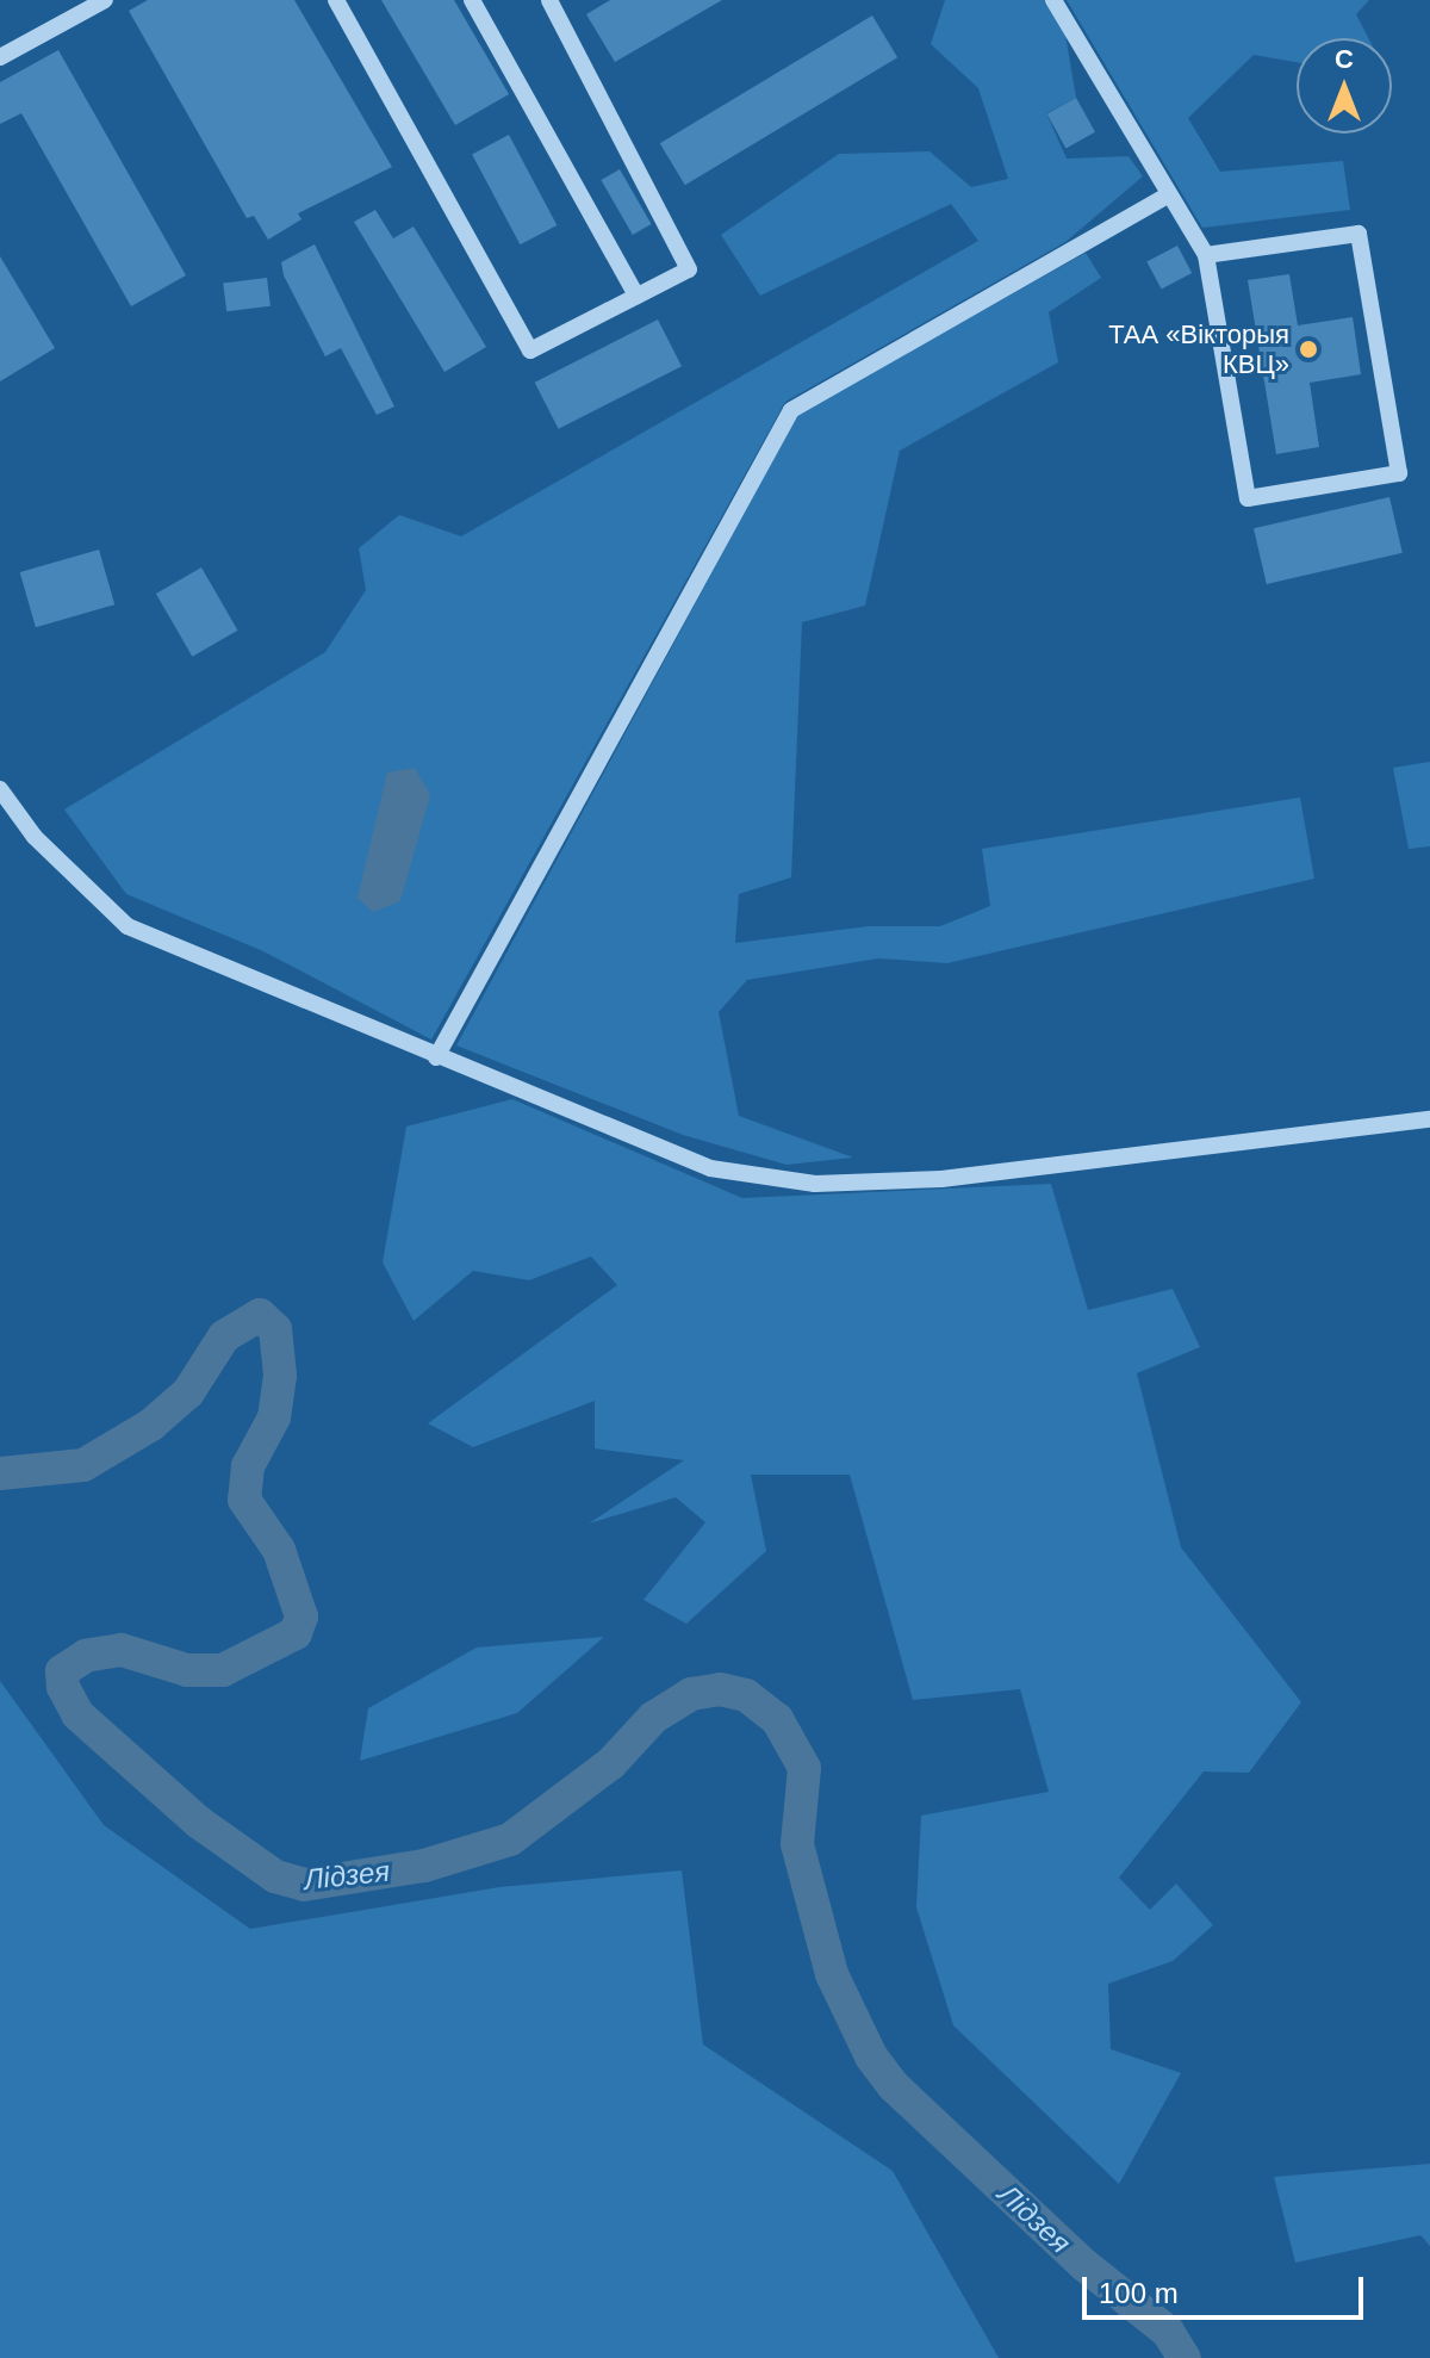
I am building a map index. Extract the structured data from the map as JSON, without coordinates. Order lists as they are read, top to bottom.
{
  "water": ["Лідзея"],
  "places": ["ТАА «Вікторыя КВЦ»"],
  "scale_bar": "100 m",
  "north": "top"
}
